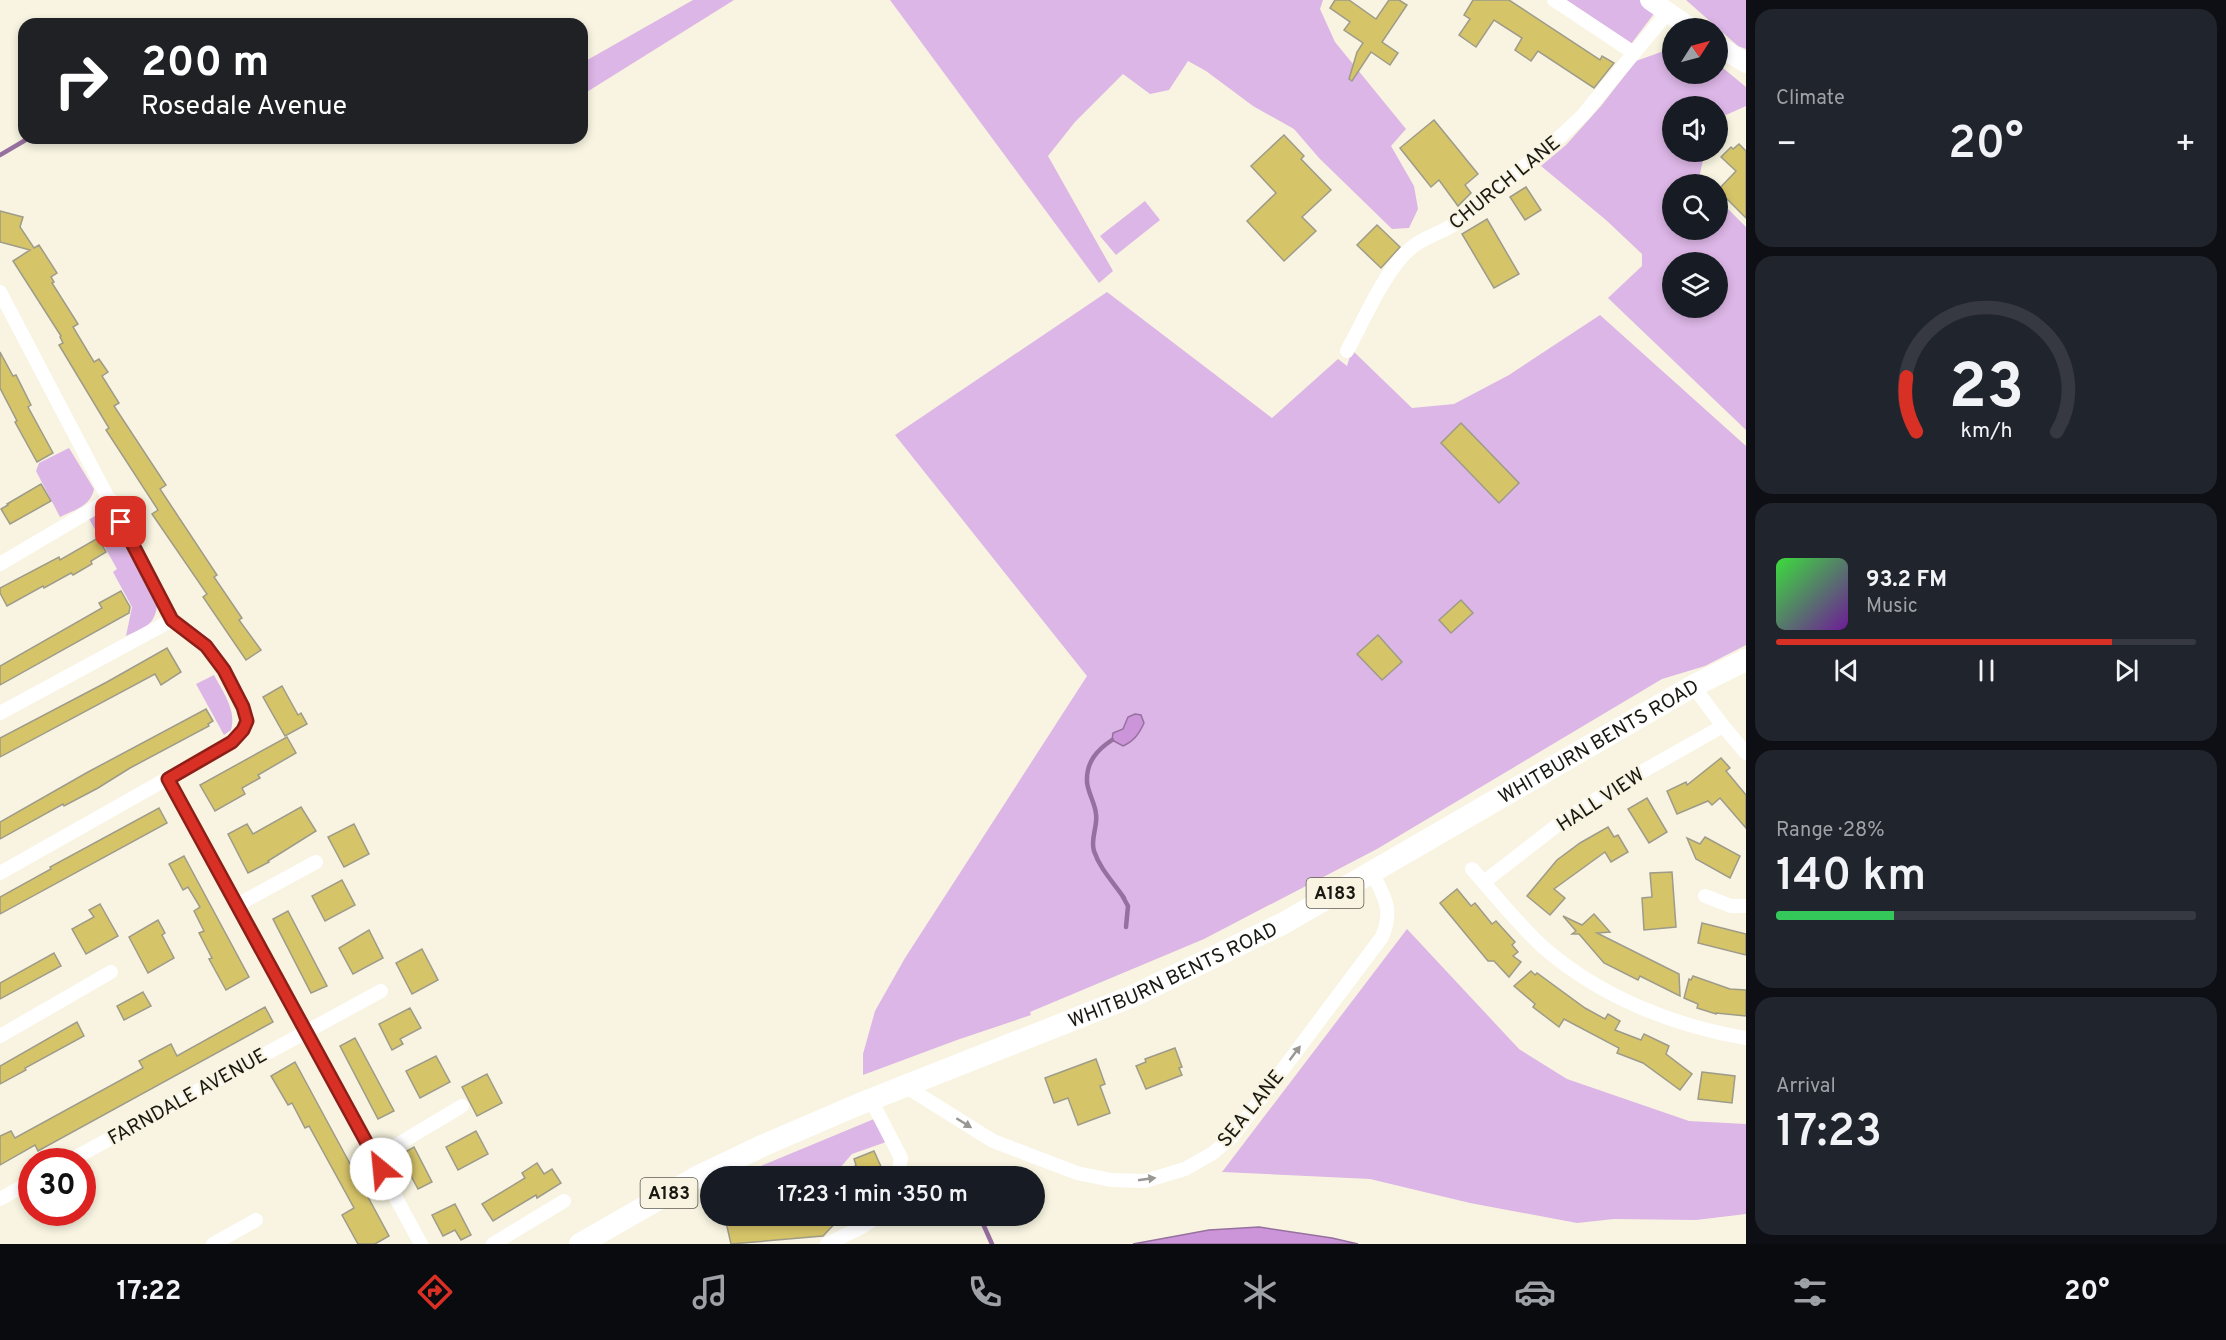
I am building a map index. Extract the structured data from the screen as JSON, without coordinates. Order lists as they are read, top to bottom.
{
  "streets": {
    "main road": ["WHITBURN BENTS ROAD", "A183"],
    "street": [
      "CHURCH LANE",
      "HALL VIEW",
      "FARNDALE AVENUE",
      "SEA LANE"
    ]
  },
  "crossings": [
    ["WHITBURN BENTS ROAD", "SEA LANE"]
  ],
  "north": "top right",
  "page": {
    "tile": [
      "Climate",
      ["Range · 28%", "140 km"],
      ["Arrival", "17:23"]
    ],
    "turn": ["200 m", "Rosedale Avenue"],
    "heat": ["−", "20°", "+"],
    "song": ["93.2 FM", "Music"],
    "limit": "30",
    "trip": "17:23 · 1 min · 350 m",
    "tabs": ["17:22", "20°"],
    "gauge": ["23", "km/h"]
  }
}
